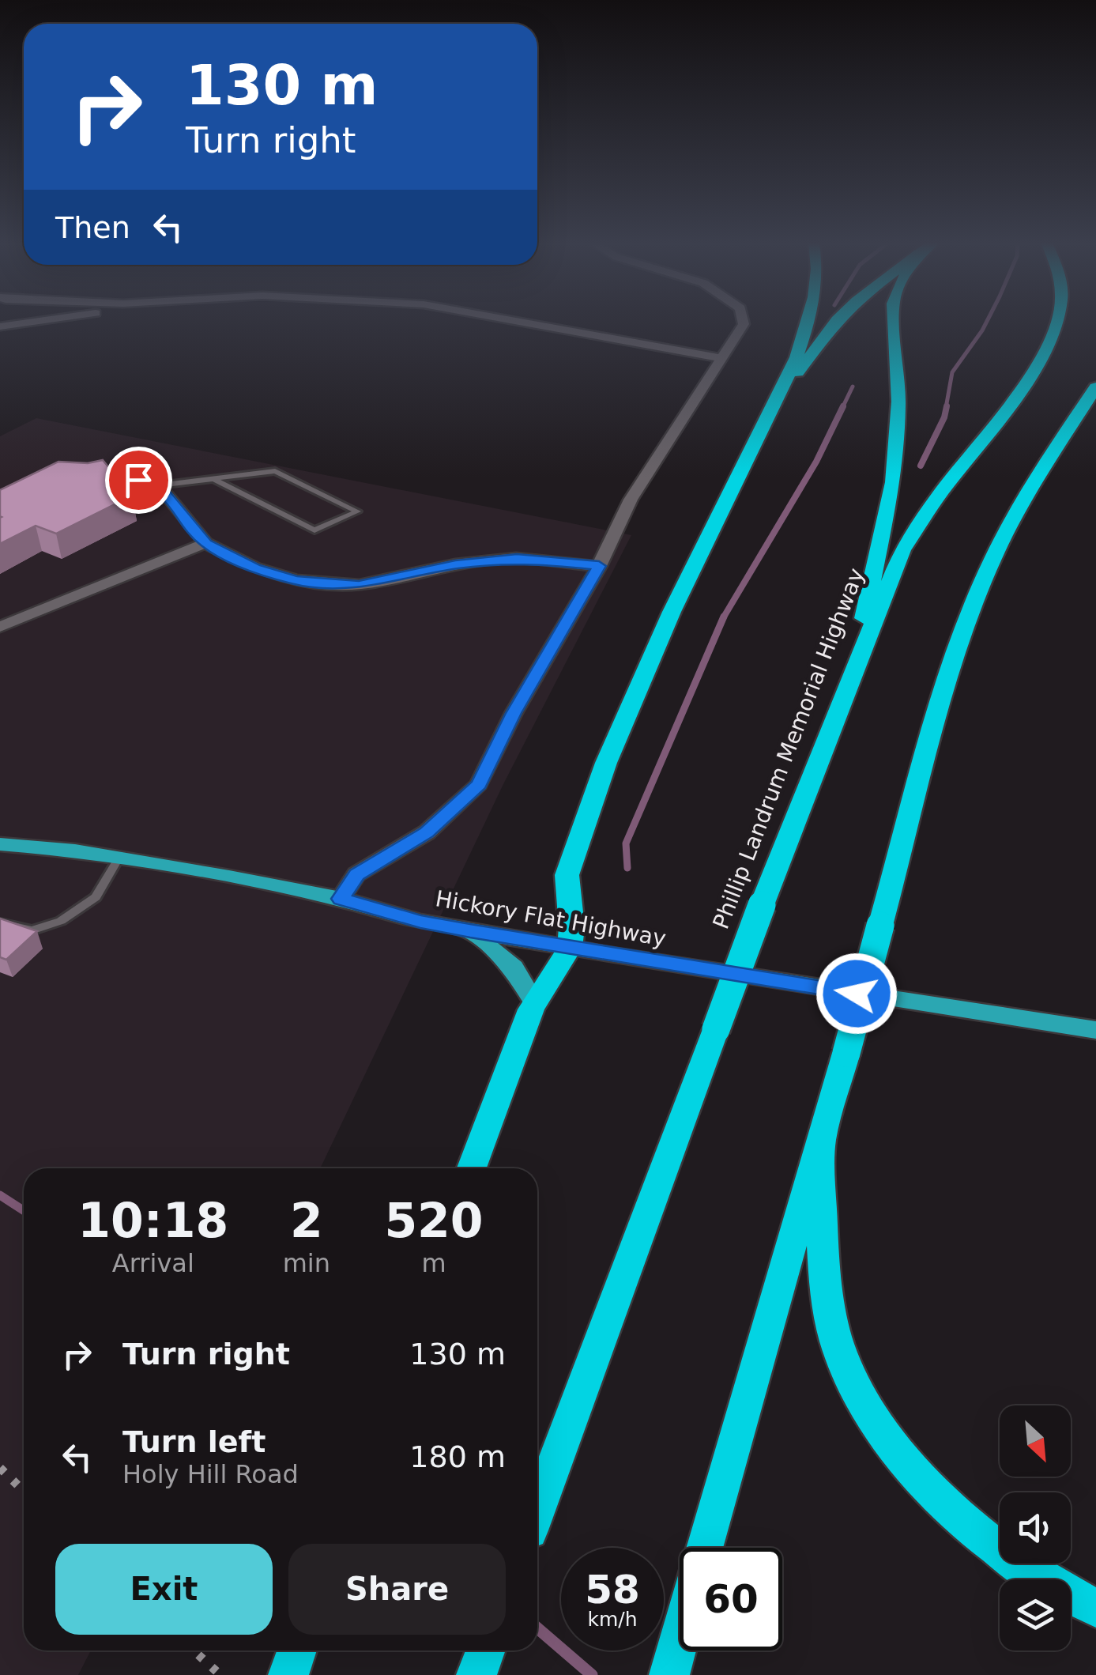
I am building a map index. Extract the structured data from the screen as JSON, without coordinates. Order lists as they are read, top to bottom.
{
  "streets": {
    "highway": ["Phillip Landrum Memorial Highway"],
    "main road": ["Hickory Flat Highway"]
  },
  "north": "bottom right",
  "page": {
    "turn": ["130 m", "Turn right"],
    "then": "Then",
    "eta": [
      "10:18",
      "Arrival",
      "2",
      "min",
      "520",
      "m"
    ],
    "list": [
      {
        "name": "Turn right",
        "value": "130 m"
      },
      {
        "name": "Turn left",
        "note": "Holy Hill Road",
        "value": "180 m"
      }
    ],
    "buttons": ["Exit", "Share"],
    "speed": "58 km/h",
    "limit": "60"
  }
}
